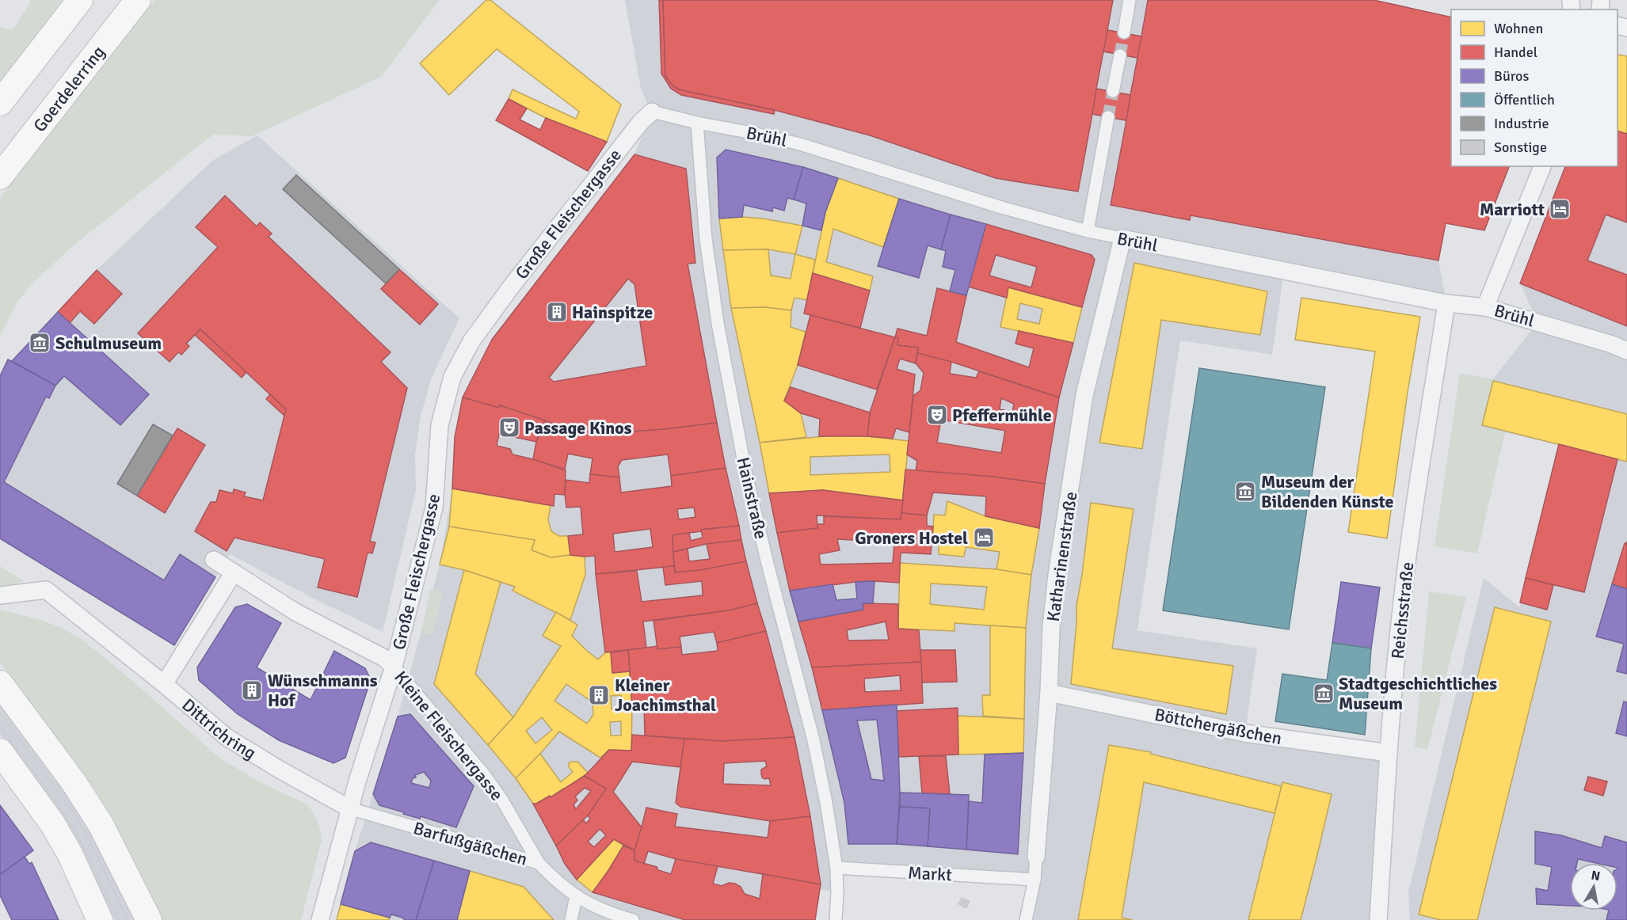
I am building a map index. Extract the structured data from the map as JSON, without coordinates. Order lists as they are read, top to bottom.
{
  "streets": {
    "main road": ["Goerdelerring"],
    "street": [
      "Brühl",
      "Große Fleischergasse",
      "Hainstraße",
      "Katharinenstraße",
      "Reichsstraße",
      "Böttchergäßchen",
      "Dittrichring",
      "Kleine Fleischergasse",
      "Barfußgäßchen",
      "Markt"
    ]
  },
  "crossings": [
    ["Brühl", "Große Fleischergasse"],
    ["Brühl", "Hainstraße"],
    ["Brühl", "Katharinenstraße"],
    ["Brühl", "Reichsstraße"],
    ["Große Fleischergasse", "Dittrichring"],
    ["Große Fleischergasse", "Kleine Fleischergasse"],
    ["Große Fleischergasse", "Barfußgäßchen"],
    ["Hainstraße", "Markt"],
    ["Katharinenstraße", "Böttchergäßchen"],
    ["Katharinenstraße", "Markt"],
    ["Reichsstraße", "Böttchergäßchen"],
    ["Dittrichring", "Barfußgäßchen"],
    ["Kleine Fleischergasse", "Barfußgäßchen"]
  ],
  "places": {
    "hotel": ["Marriott", "Groners Hostel"],
    "building": ["Hainspitze", "Wünschmanns Hof", "Kleiner Joachimsthal"],
    "museum": ["Schulmuseum", "Museum der Bildenden Künste", "Stadtgeschichtliches Museum"],
    "theatre": ["Pfeffermühle", "Passage Kinos"]
  },
  "legend": [
    "Wohnen",
    "Handel",
    "Büros",
    "Öffentlich",
    "Industrie",
    "Sonstige"
  ],
  "north": "top"
}
